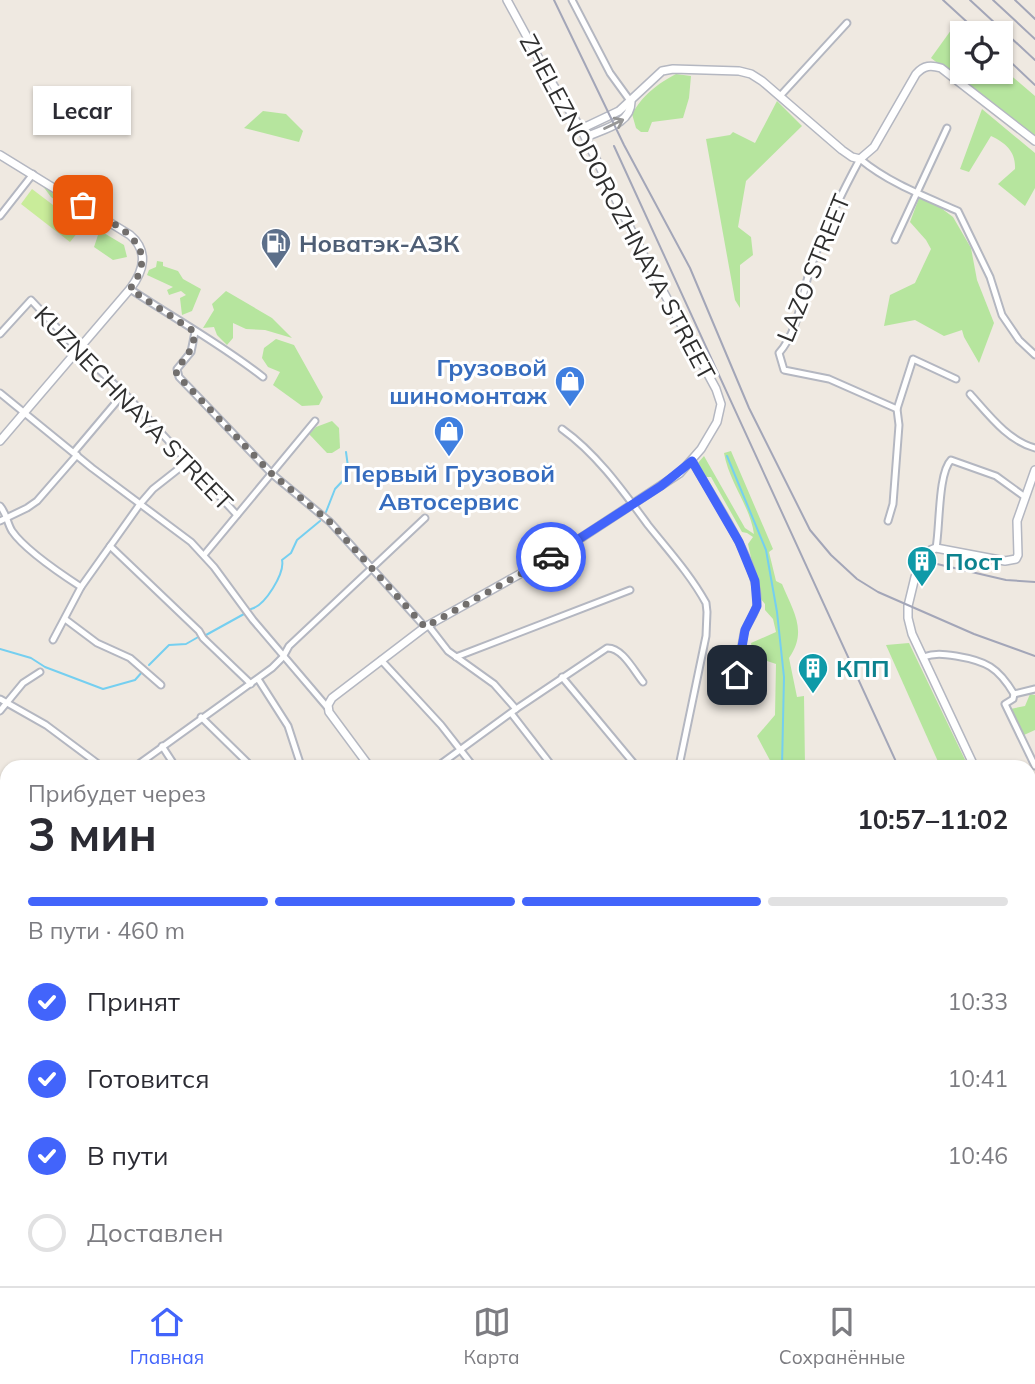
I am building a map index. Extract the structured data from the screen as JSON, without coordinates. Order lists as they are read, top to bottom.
{
  "streets": {
    "main road": ["ZHELEZNODOROZHNAYA STREET", "LAZO STREET"],
    "street": ["KUZNECHNAYA STREET"]
  },
  "places": {
    "other": ["Lecar"],
    "fuel station": ["Новатэк-АЗК"],
    "shop": ["Грузовой шиномонтаж", "Первый Грузовой Автосервис"],
    "building": ["Пост", "КПП"]
  },
  "page": {
    "bubble": "Lecar",
    "heading": ["3 мин", "Прибудет через", "10:57–11:02"],
    "bar": "В пути · 460 m",
    "list": [
      ["Принят", "10:33"],
      ["Готовится", "10:41"],
      ["В пути", "10:46"],
      "Доставлен"
    ],
    "tabs": ["Главная", "Карта", "Сохранённые"]
  }
}
